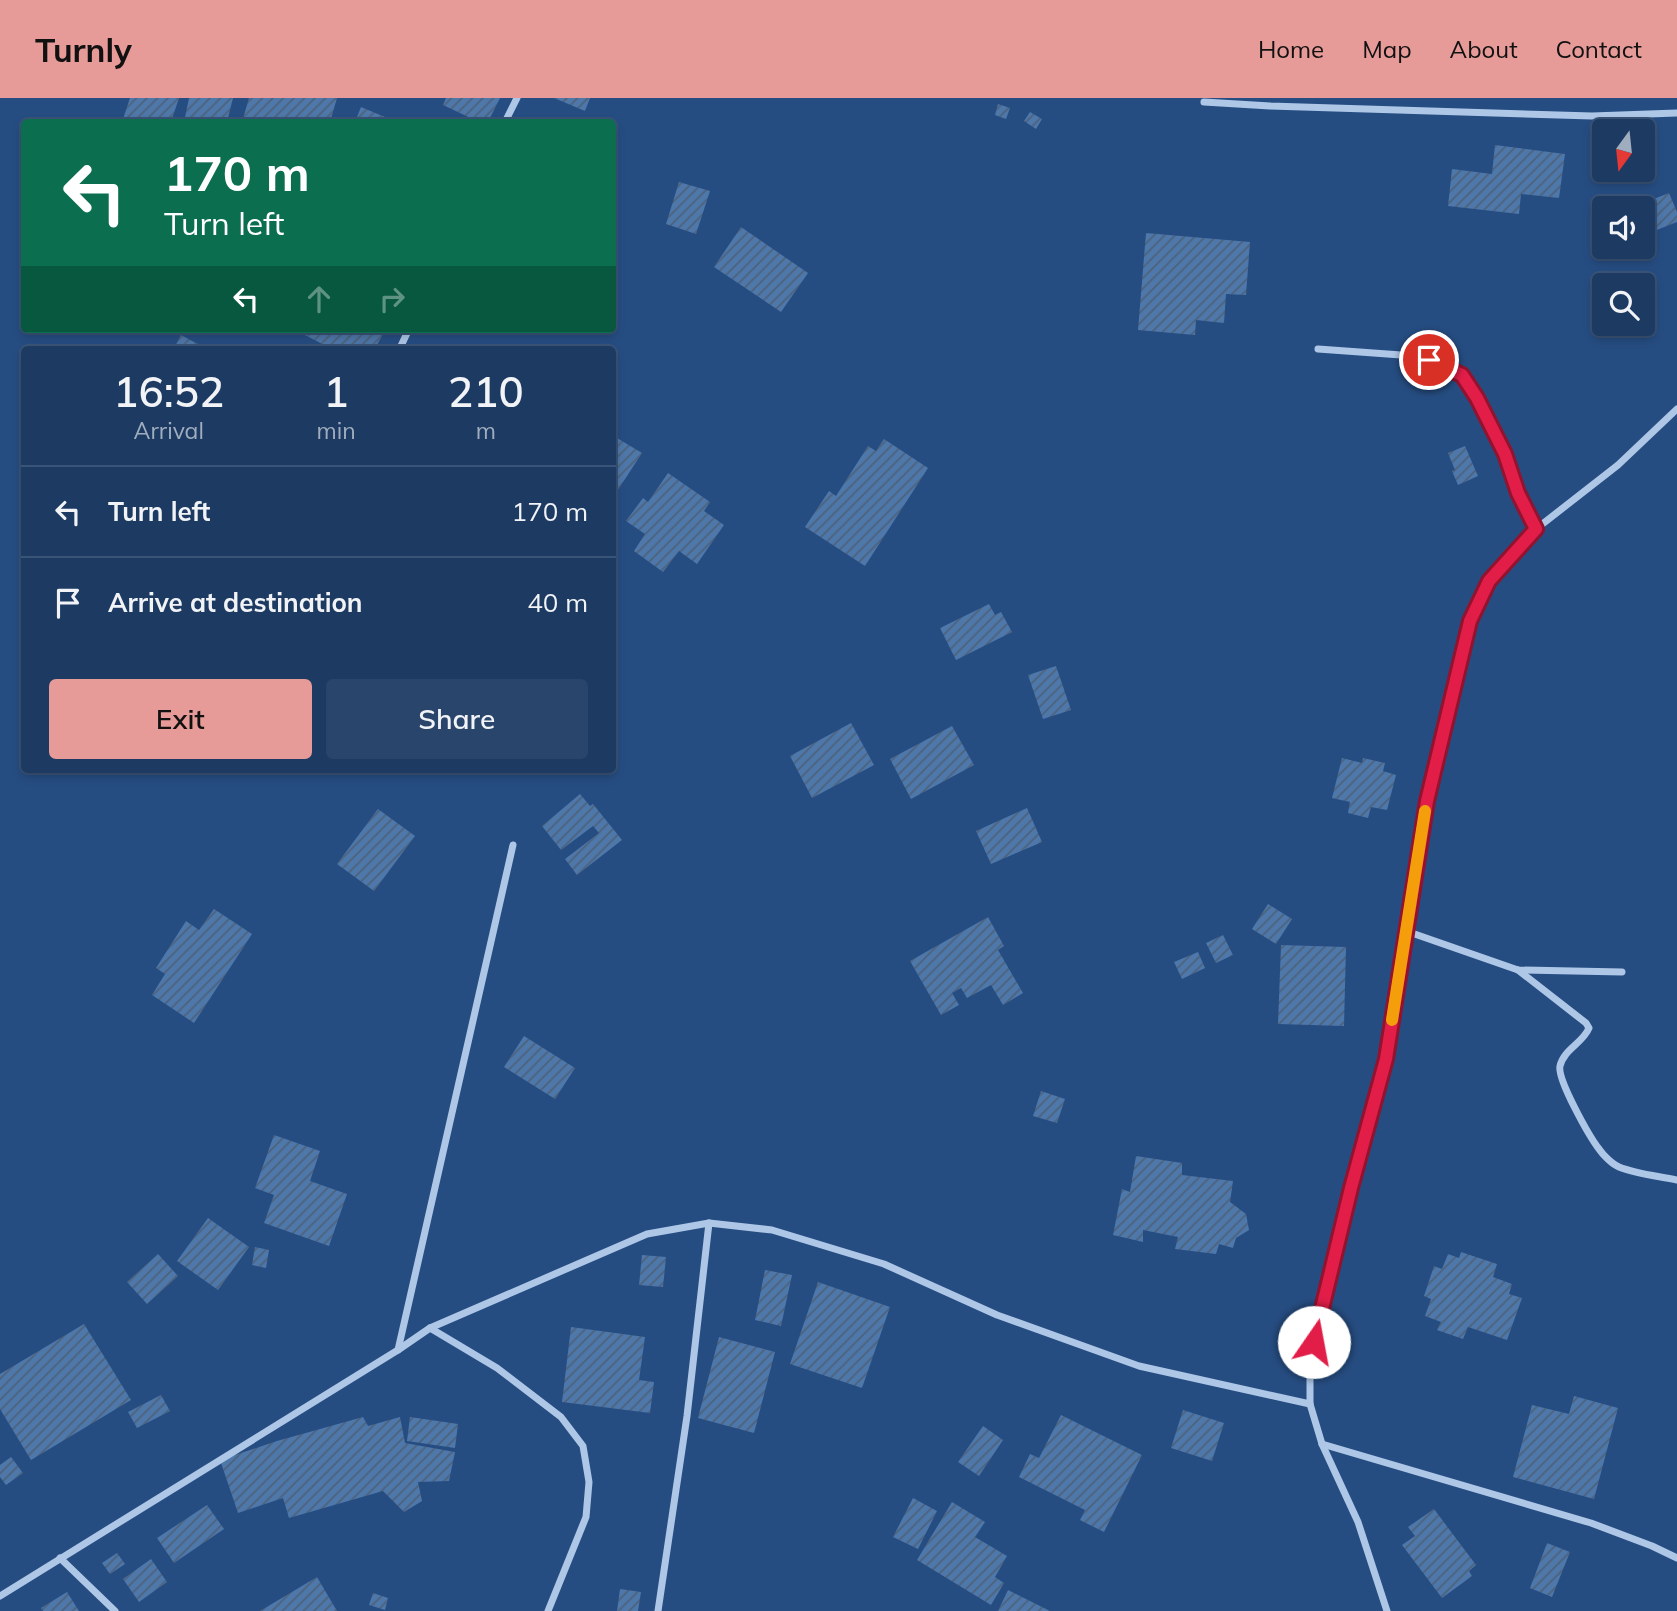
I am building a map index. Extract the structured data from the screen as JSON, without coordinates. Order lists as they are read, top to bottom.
{
  "north": "bottom",
  "page": {
    "header": "Turnly",
    "nav": [
      "Home",
      "Map",
      "About",
      "Contact"
    ],
    "turn": ["170 m", "Turn left"],
    "eta": [
      "16:52",
      "Arrival",
      "1",
      "min",
      "210",
      "m"
    ],
    "list": [
      {
        "name": "Turn left",
        "value": "170 m"
      },
      {
        "name": "Arrive at destination",
        "value": "40 m"
      }
    ],
    "buttons": ["Exit", "Share"]
  }
}
